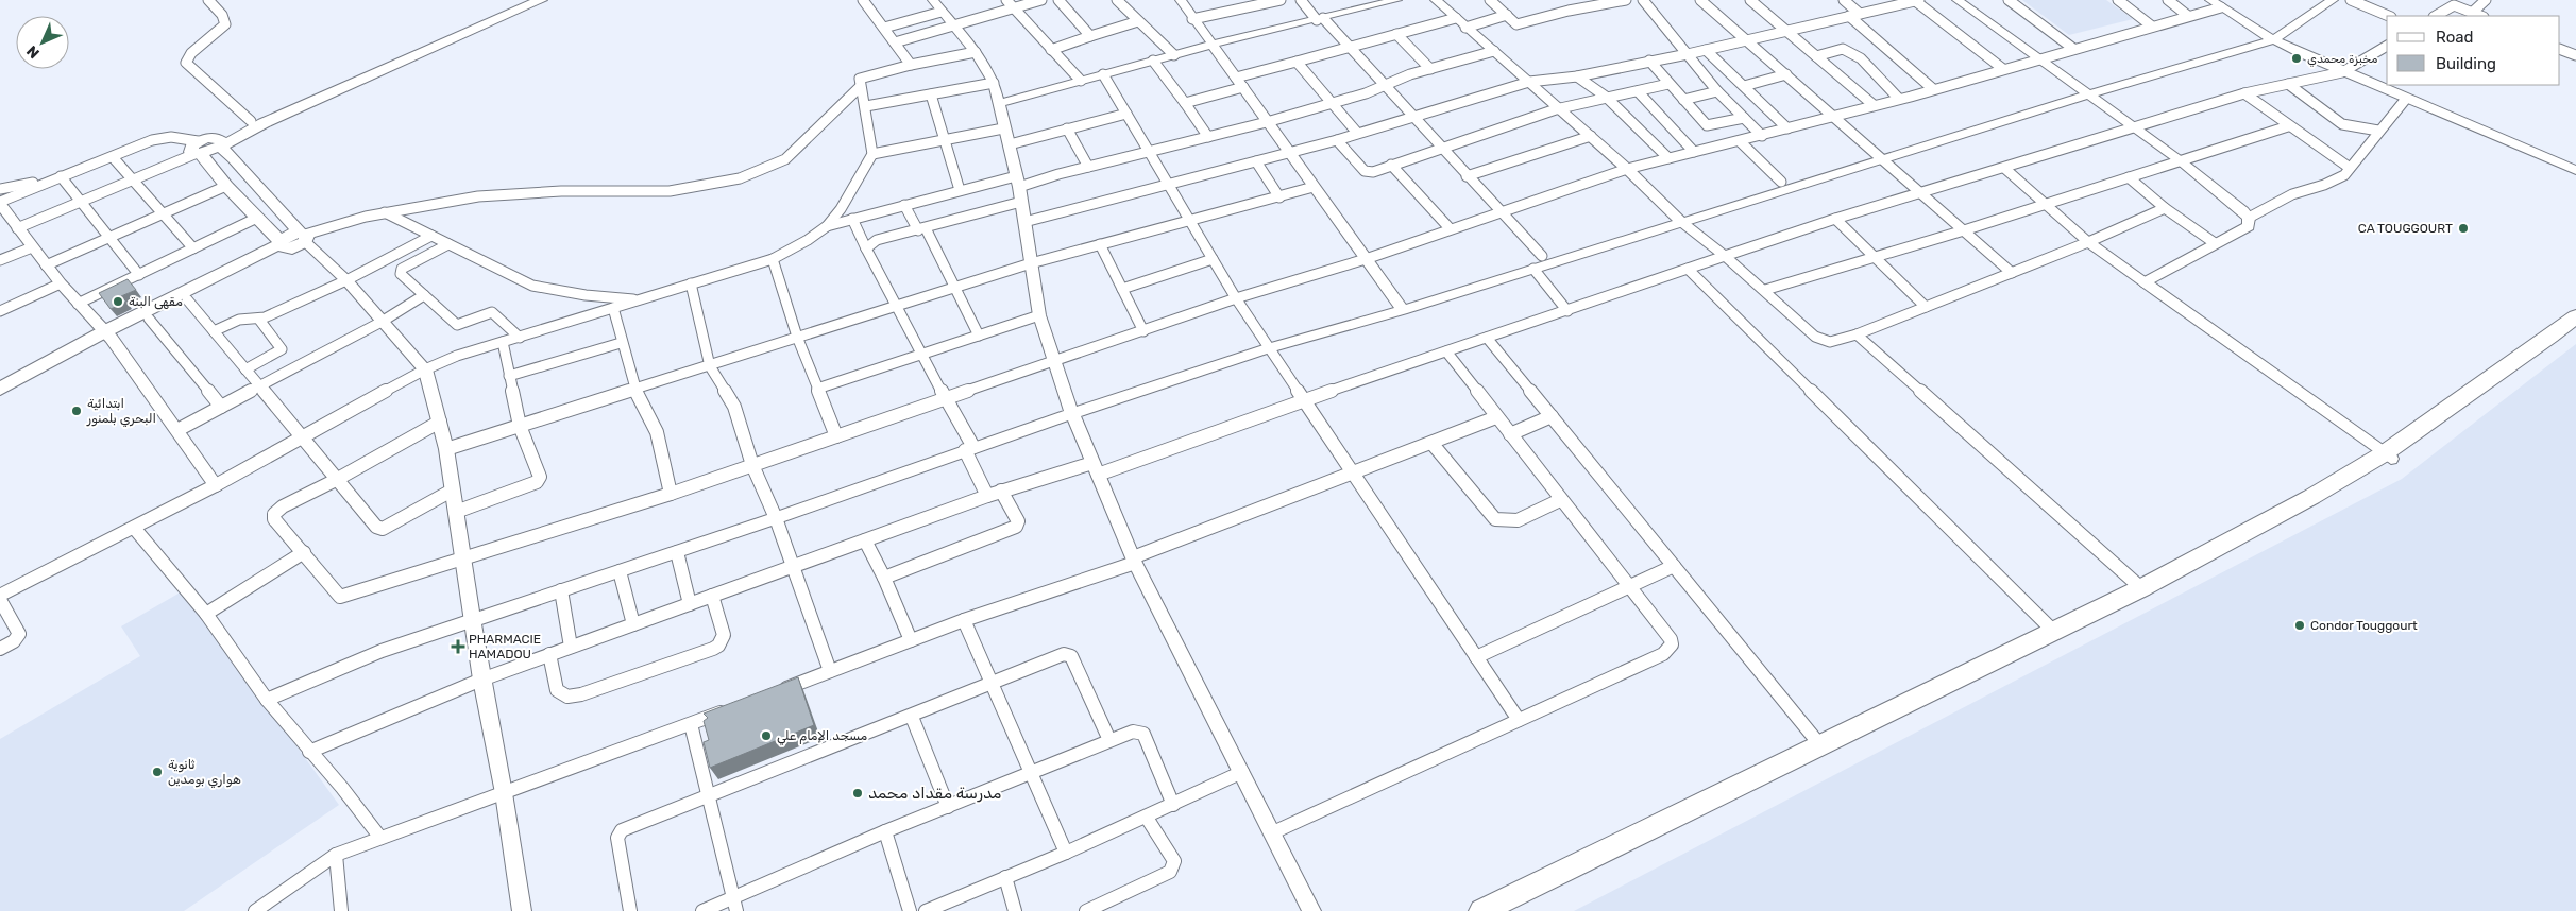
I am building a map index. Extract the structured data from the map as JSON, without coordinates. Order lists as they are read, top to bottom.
{
  "places": {
    "other": [
      "مخبزة محمدي",
      "CA TOUGGOURT",
      "مقهى البنة",
      "ابتدائية البحري بلمنور",
      "Condor Touggourt",
      "مسجد الإمام علي",
      "ثانوية هواري بومدين",
      "مدرسة مقداد محمد"
    ],
    "health": ["PHARMACIE HAMADOU"]
  },
  "legend": ["Road", "Building"],
  "north": "bottom left"
}
